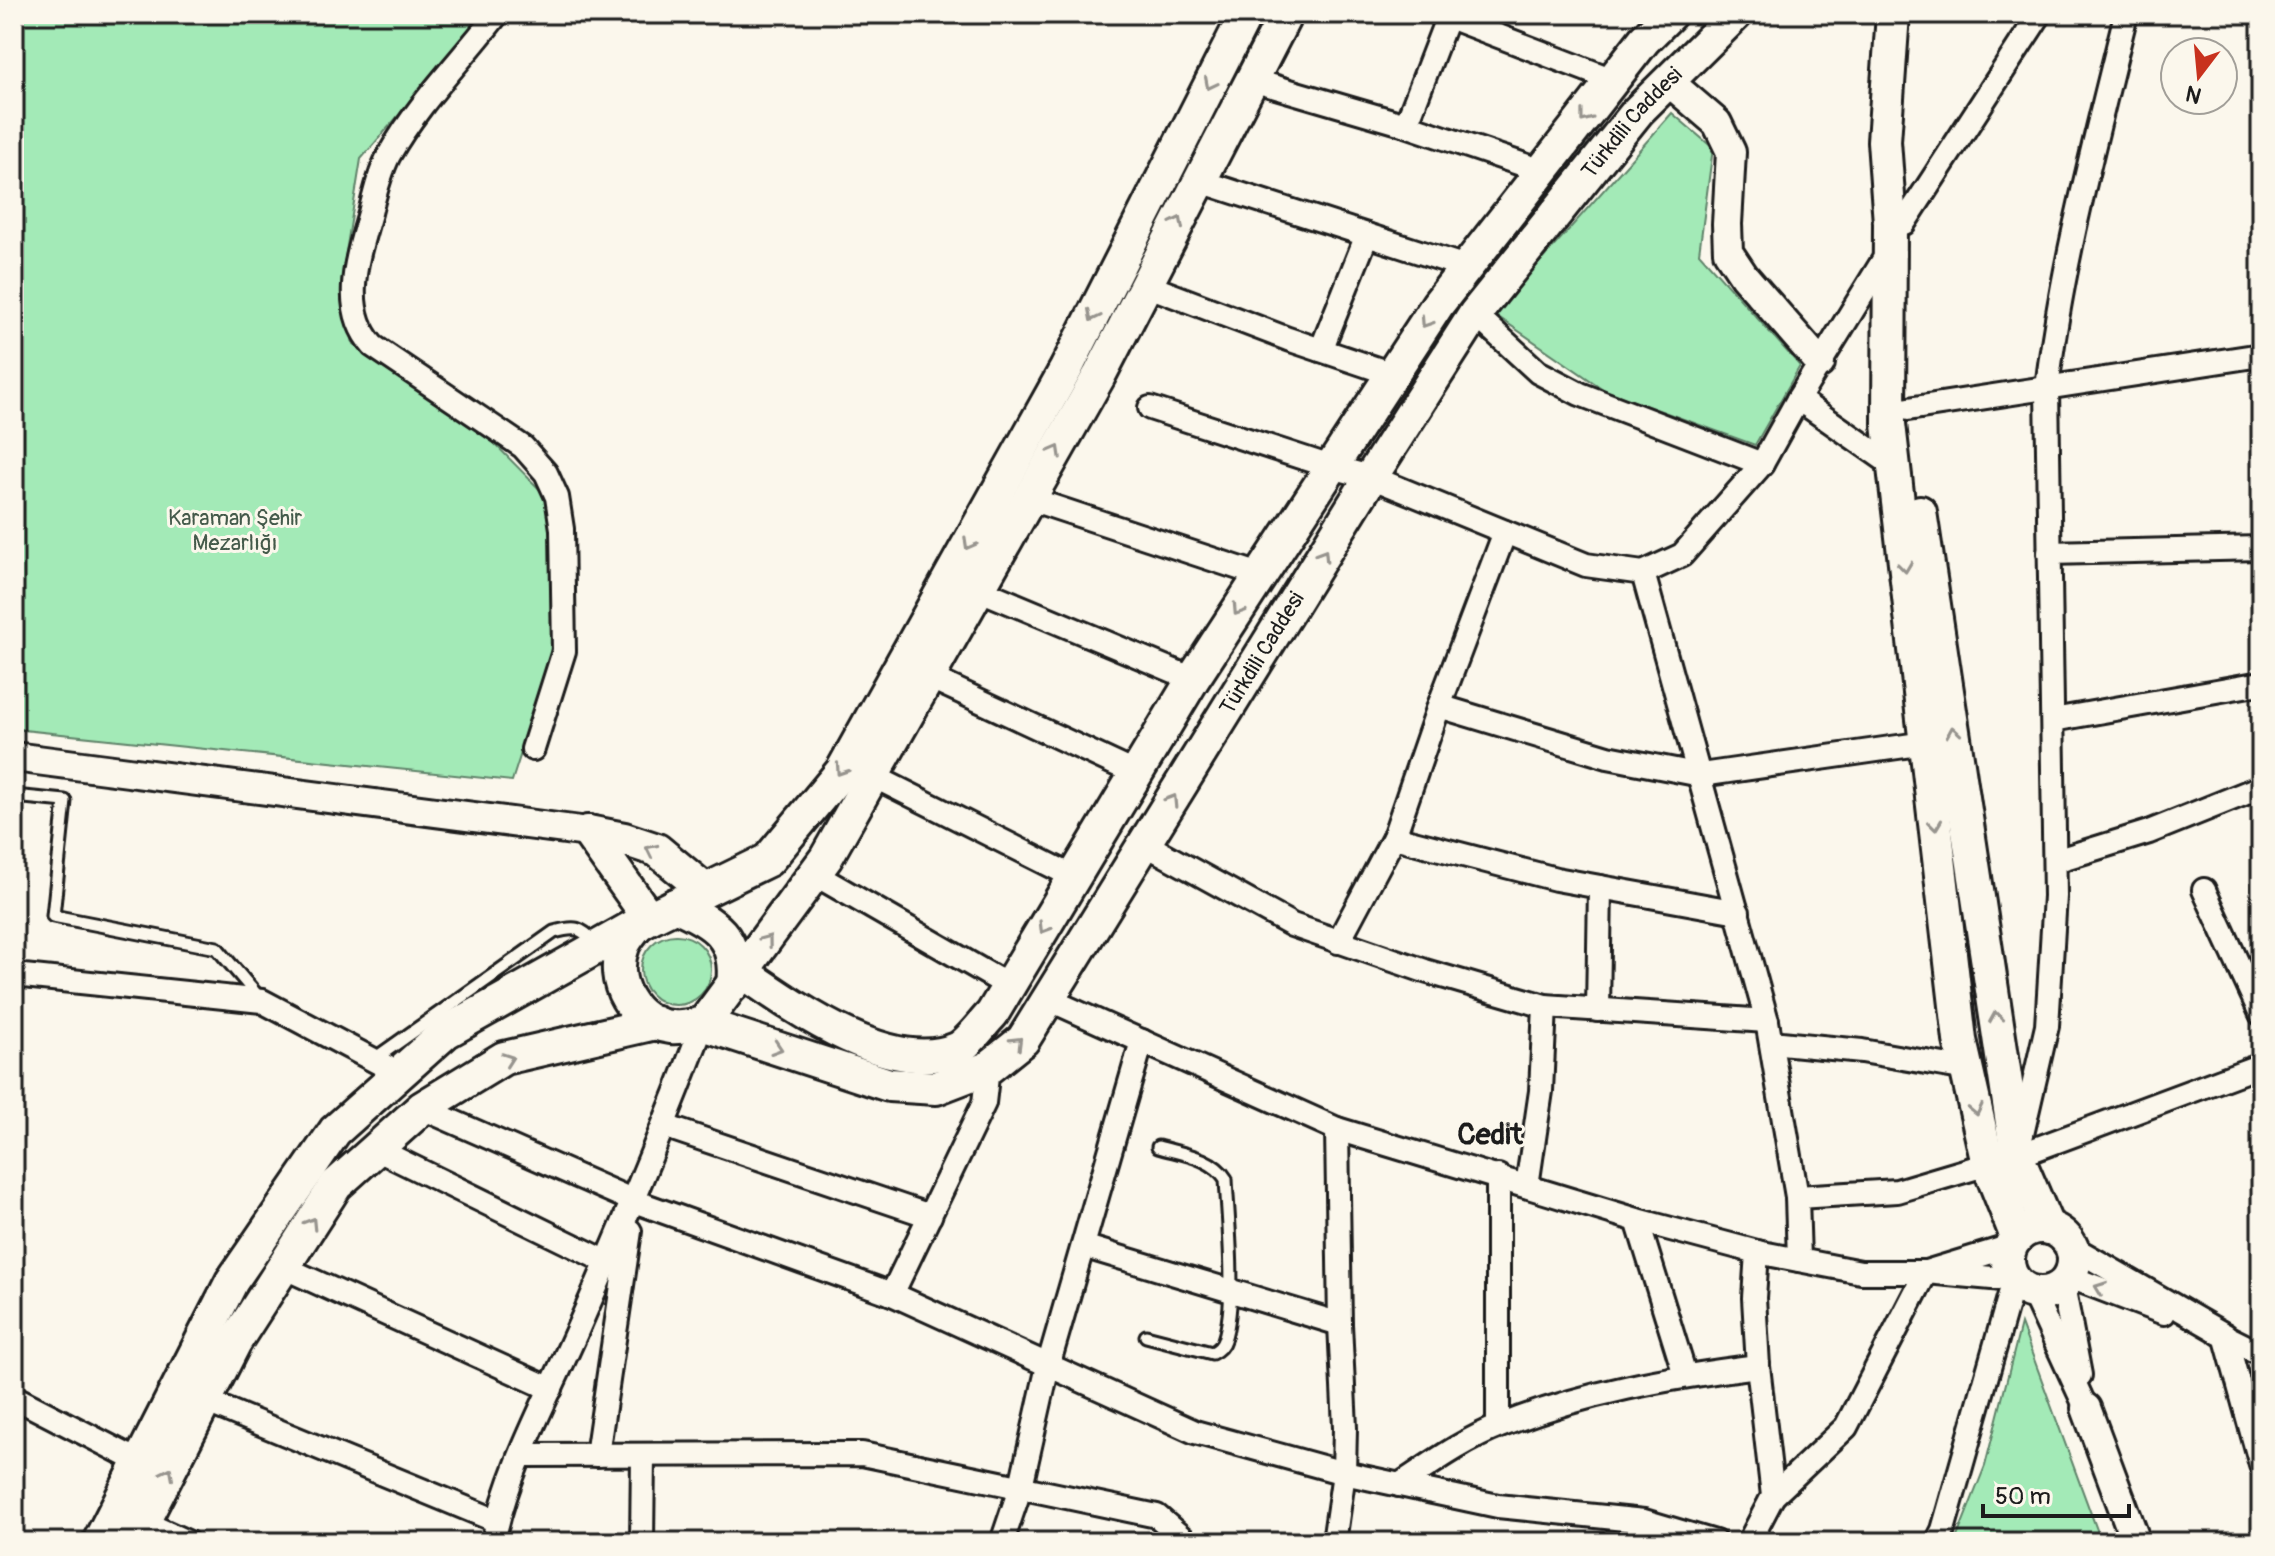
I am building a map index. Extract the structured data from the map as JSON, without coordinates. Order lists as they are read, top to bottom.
{
  "streets": {
    "main road": ["Türkdili Caddesi"]
  },
  "districts": ["Cedit"],
  "parks": ["Karaman Şehir Mezarlığı"],
  "scale_bar": "50 m",
  "north": "bottom"
}
